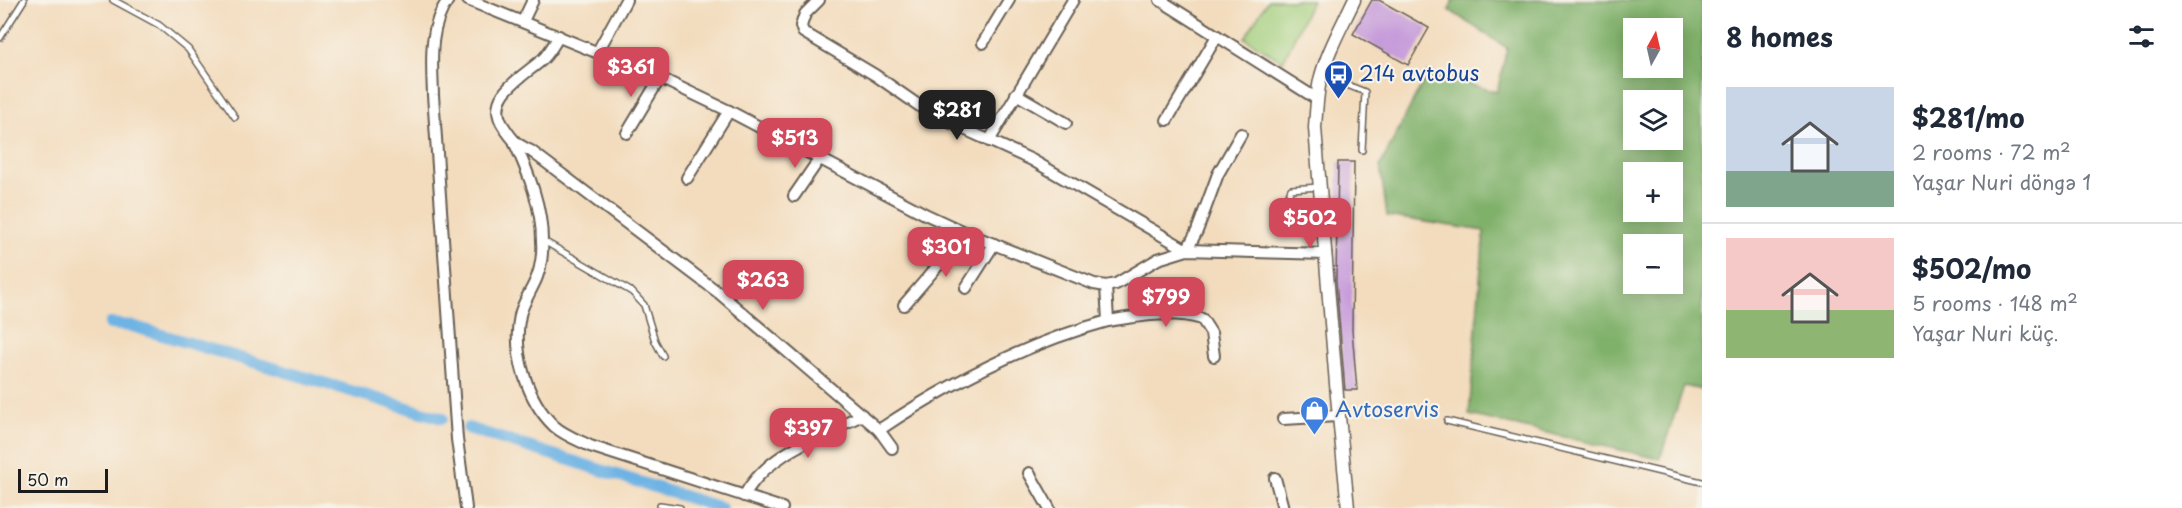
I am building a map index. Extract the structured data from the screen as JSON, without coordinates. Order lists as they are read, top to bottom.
{
  "places": {
    "bus stop": ["214 avtobus"],
    "shop": ["Avtoservis"]
  },
  "scale_bar": "50 m",
  "north": "top",
  "page": {
    "heading": "8 homes",
    "map_buttons": ["+", "−"],
    "price": [
      "$361",
      "$281",
      "$513",
      "$502",
      "$301",
      "$263",
      "$799",
      "$397"
    ],
    "list": [
      {
        "name": "$281/mo",
        "note": "2 rooms · 72 m² · Yaşar Nuri döngə 1"
      },
      {
        "name": "$502/mo",
        "note": "5 rooms · 148 m² · Yaşar Nuri küç."
      }
    ],
    "scale": "50 m"
  }
}
